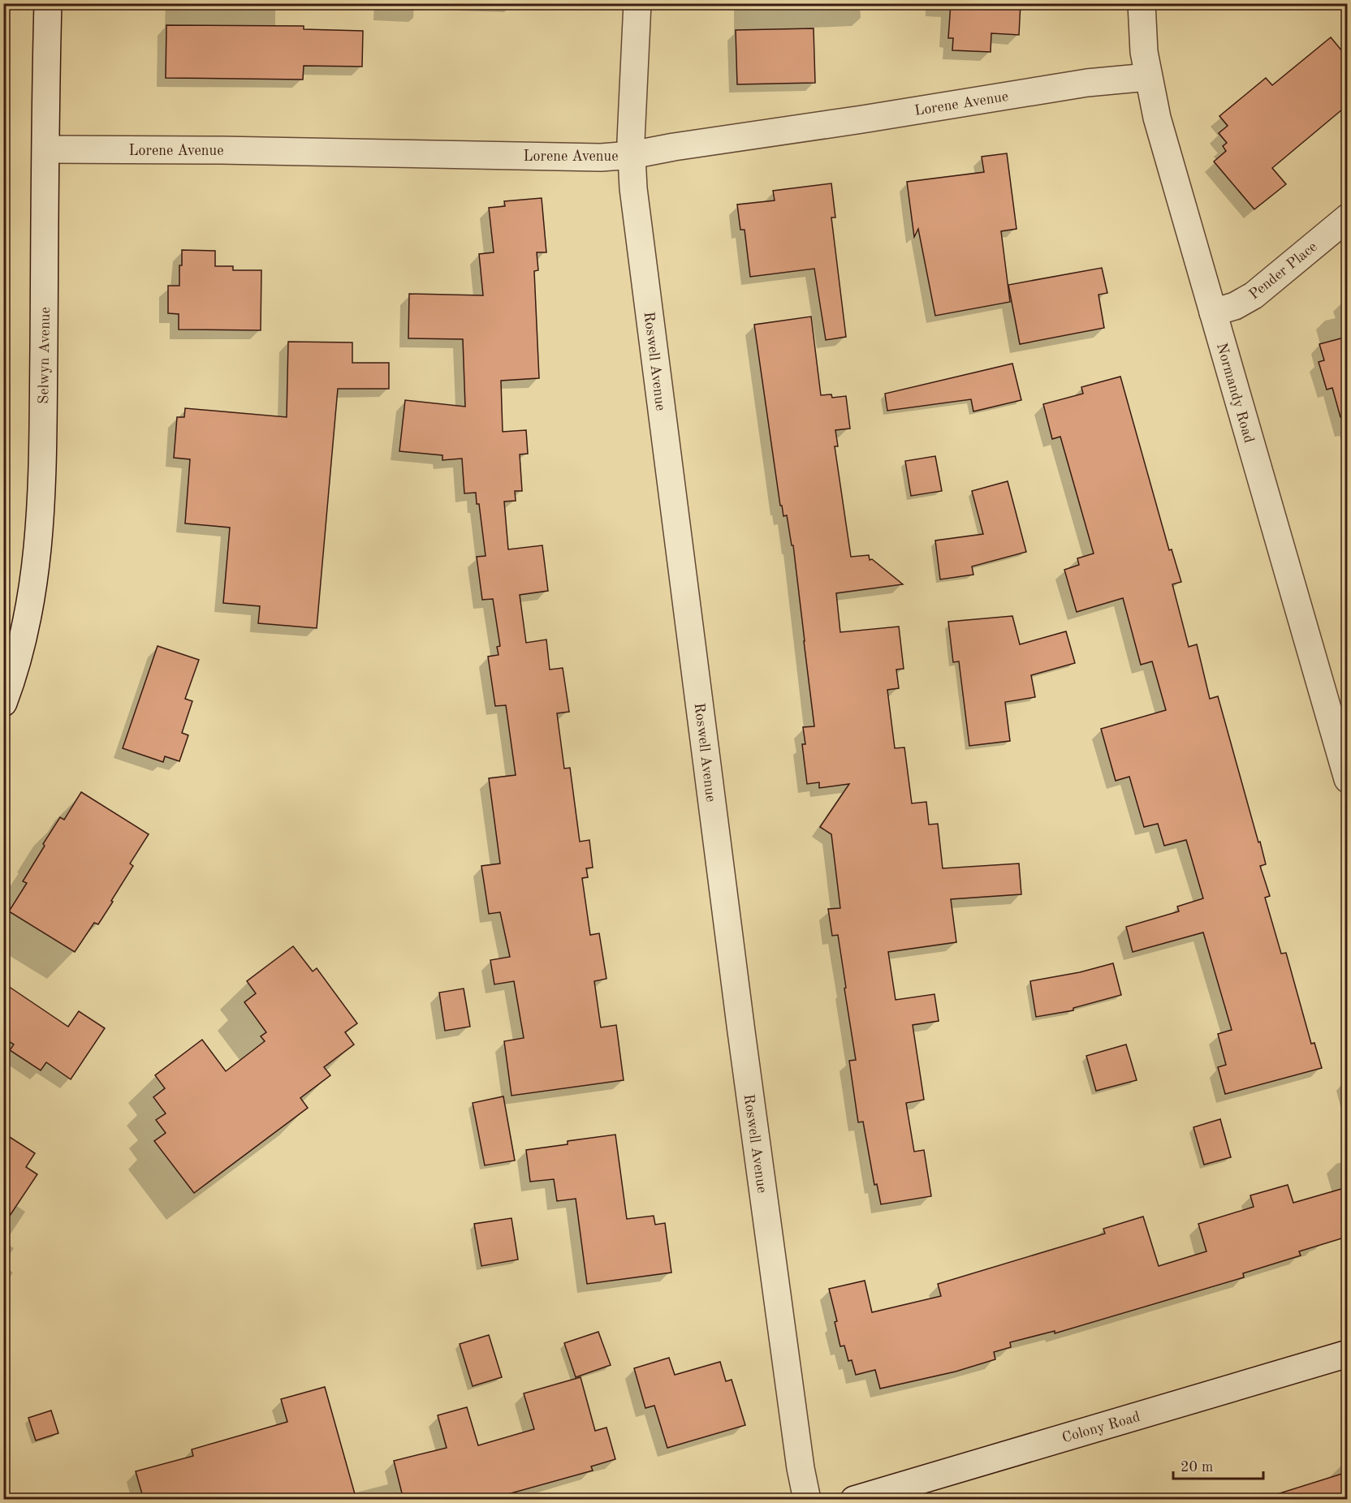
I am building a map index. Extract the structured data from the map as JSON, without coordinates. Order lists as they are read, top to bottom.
{
  "streets": {
    "street": [
      "Lorene Avenue",
      "Pender Place",
      "Selwyn Avenue",
      "Roswell Avenue",
      "Normandy Road",
      "Colony Road"
    ]
  },
  "crossings": [
    ["Lorene Avenue", "Selwyn Avenue"],
    ["Lorene Avenue", "Roswell Avenue"],
    ["Lorene Avenue", "Normandy Road"],
    ["Pender Place", "Normandy Road"]
  ],
  "scale_bar": "20 m"
}
